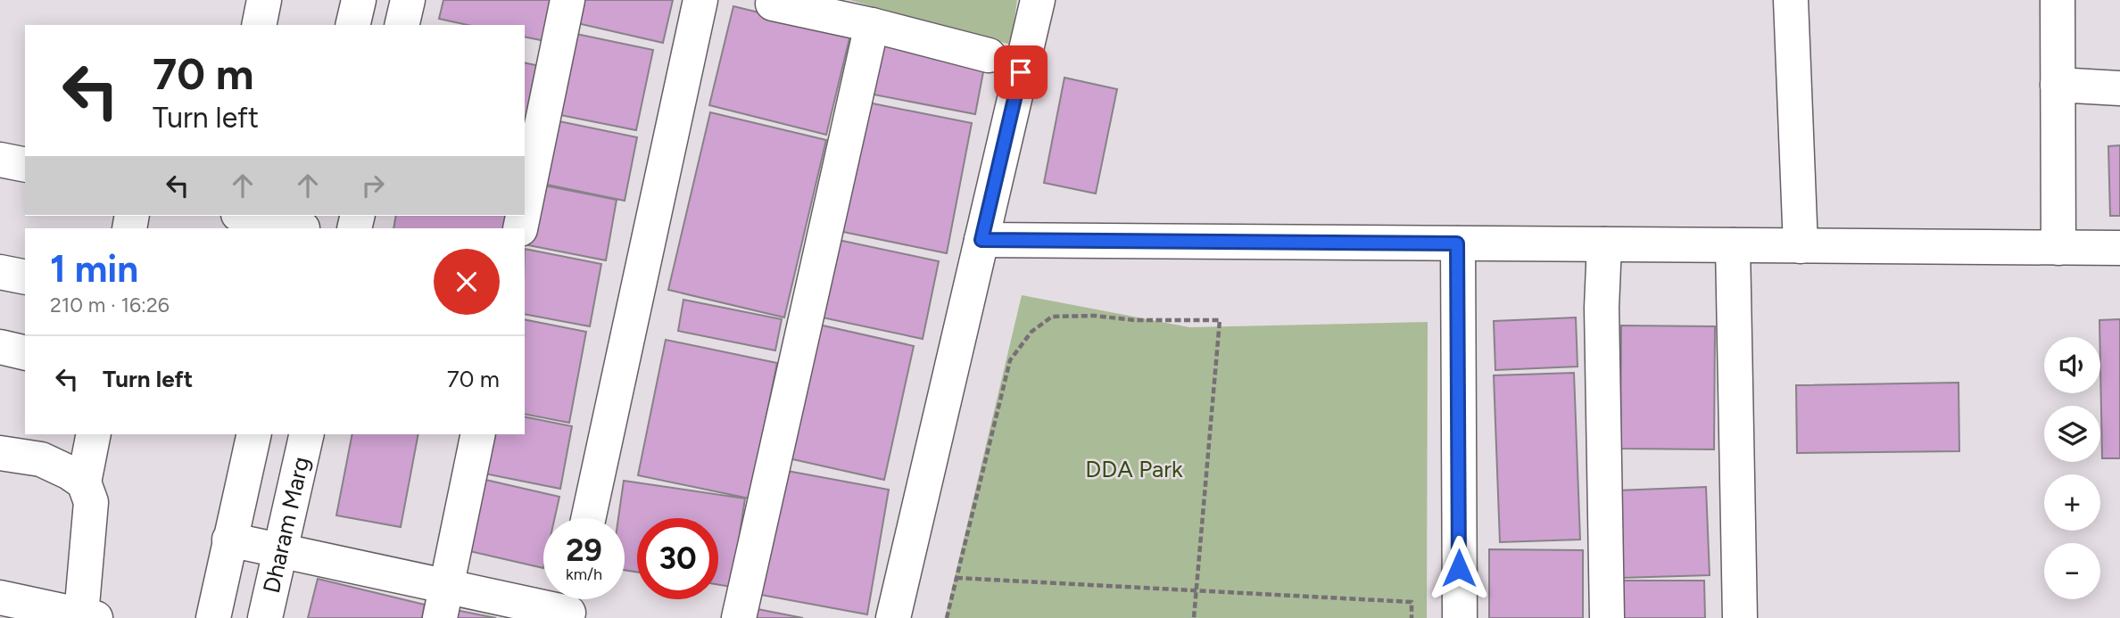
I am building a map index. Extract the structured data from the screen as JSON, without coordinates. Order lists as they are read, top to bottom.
{
  "streets": {
    "street": ["Dharam Marg"]
  },
  "parks": ["DDA Park"],
  "page": {
    "turn": ["70 m", "Turn left"],
    "heading": ["1 min", "210 m · 16:26"],
    "list": [
      {
        "name": "Turn left",
        "value": "70 m"
      }
    ],
    "map_buttons": ["+", "−"],
    "speed": "29 km/h",
    "limit": "30"
  }
}
